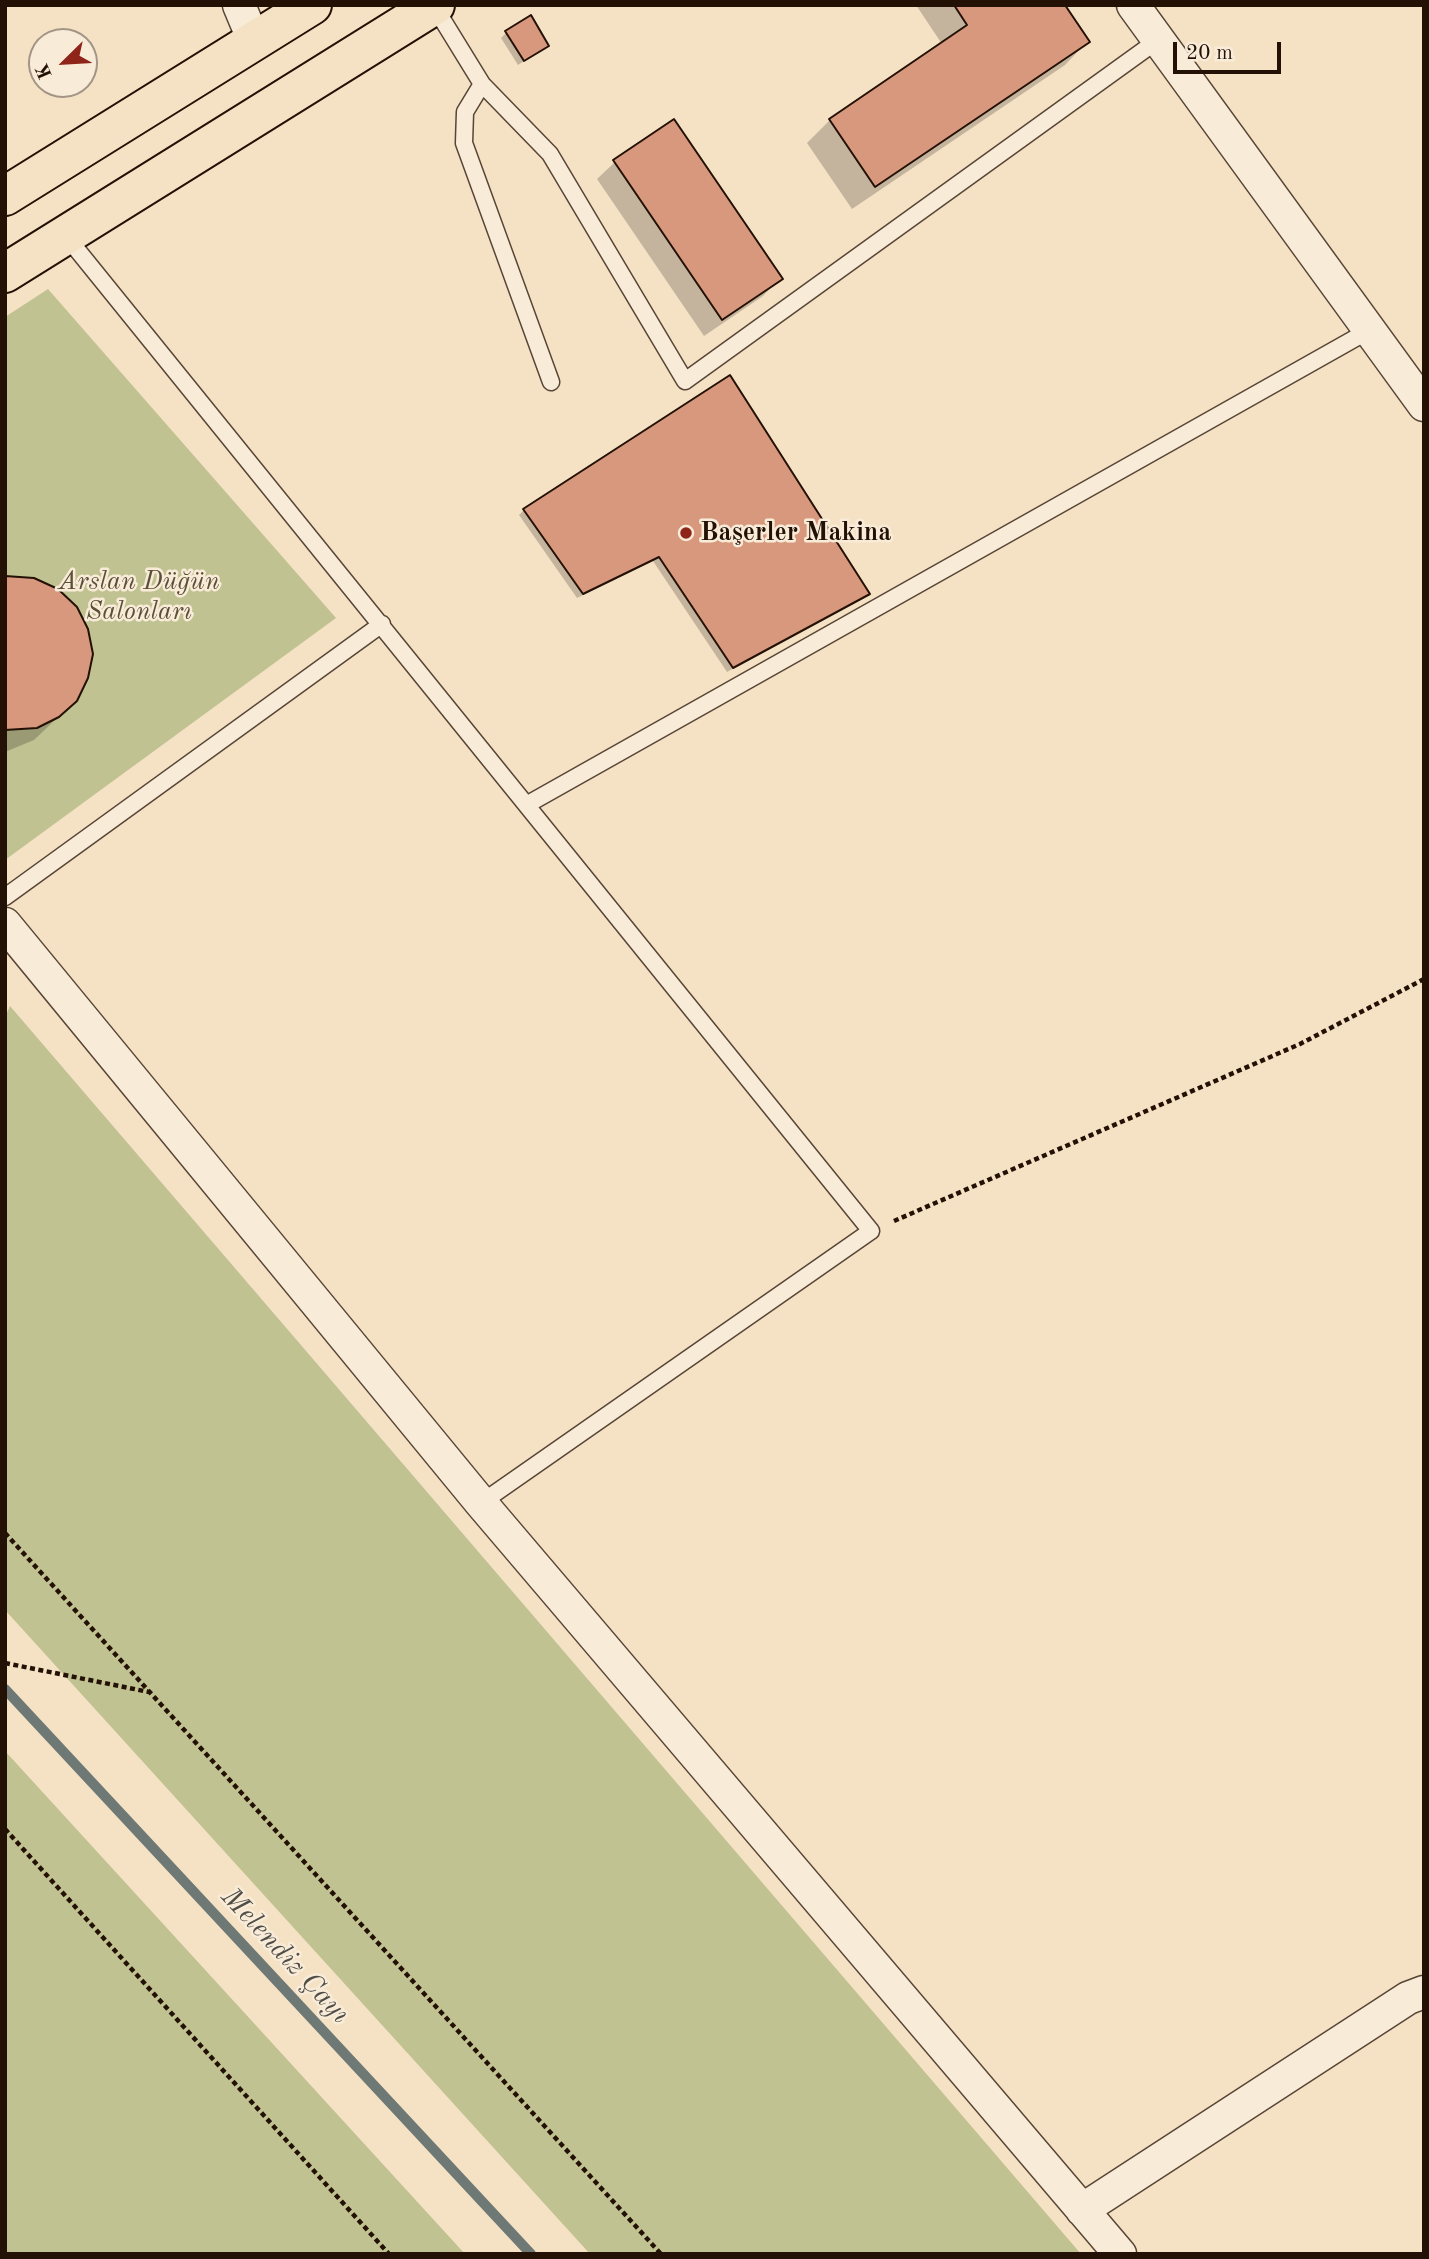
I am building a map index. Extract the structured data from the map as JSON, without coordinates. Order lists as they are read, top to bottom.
{
  "water": ["Melendiz Çayı"],
  "parks": ["Arslan Düğün Salonları"],
  "places": ["Başerler Makina"],
  "scale_bar": "20 m",
  "north": "bottom left"
}
